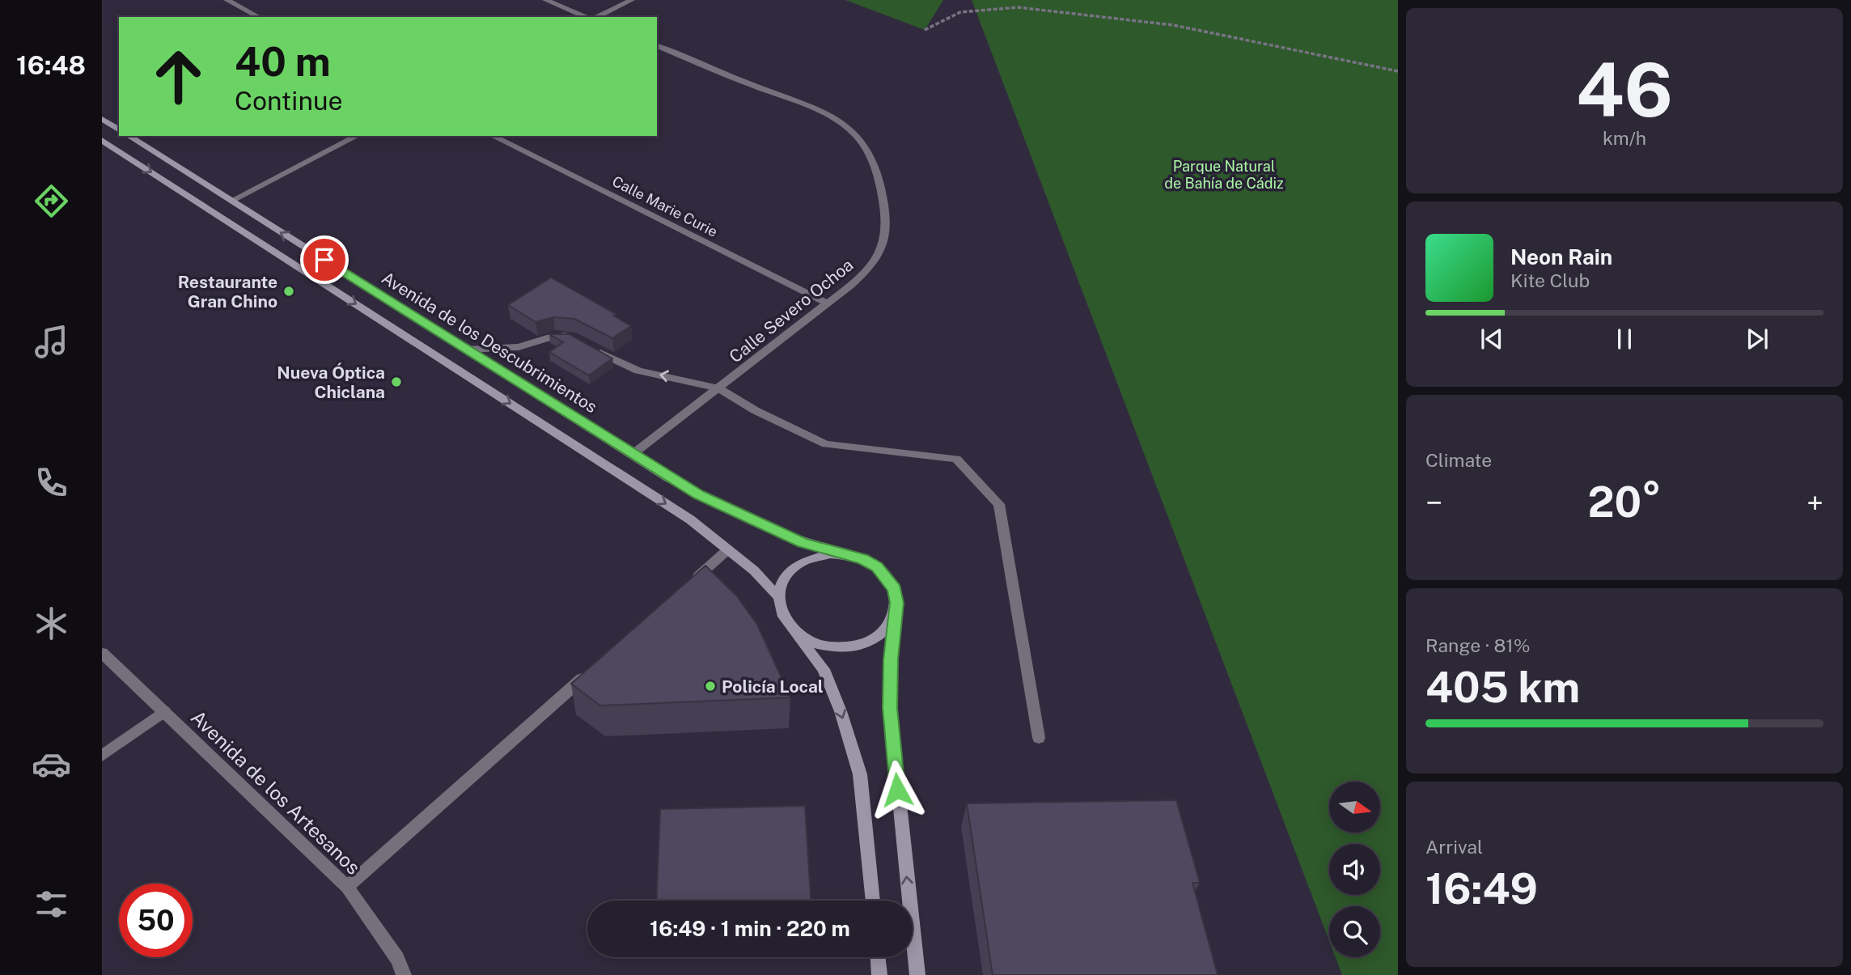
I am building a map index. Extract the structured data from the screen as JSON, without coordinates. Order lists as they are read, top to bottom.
{
  "streets": {
    "main road": ["Avenida de los Descubrimientos"],
    "street": ["Calle Marie Curie", "Calle Severo Ochoa", "Avenida de los Artesanos"]
  },
  "crossings": [
    ["Calle Marie Curie", "Calle Severo Ochoa"],
    ["Calle Severo Ochoa", "Avenida de los Descubrimientos"]
  ],
  "parks": ["Parque Natural de Bahía de Cádiz"],
  "places": ["Restaurante Gran Chino", "Nueva Óptica Chiclana", "Policía Local"],
  "north": "right",
  "page": {
    "tabs": "16:48",
    "tile": [
      ["46", "km/h"],
      "Climate",
      ["Range · 81%", "405 km"],
      ["Arrival", "16:49"]
    ],
    "turn": ["40 m", "Continue"],
    "song": ["Neon Rain", "Kite Club"],
    "heat": ["−", "20°", "+"],
    "limit": "50",
    "trip": "16:49 · 1 min · 220 m"
  }
}
